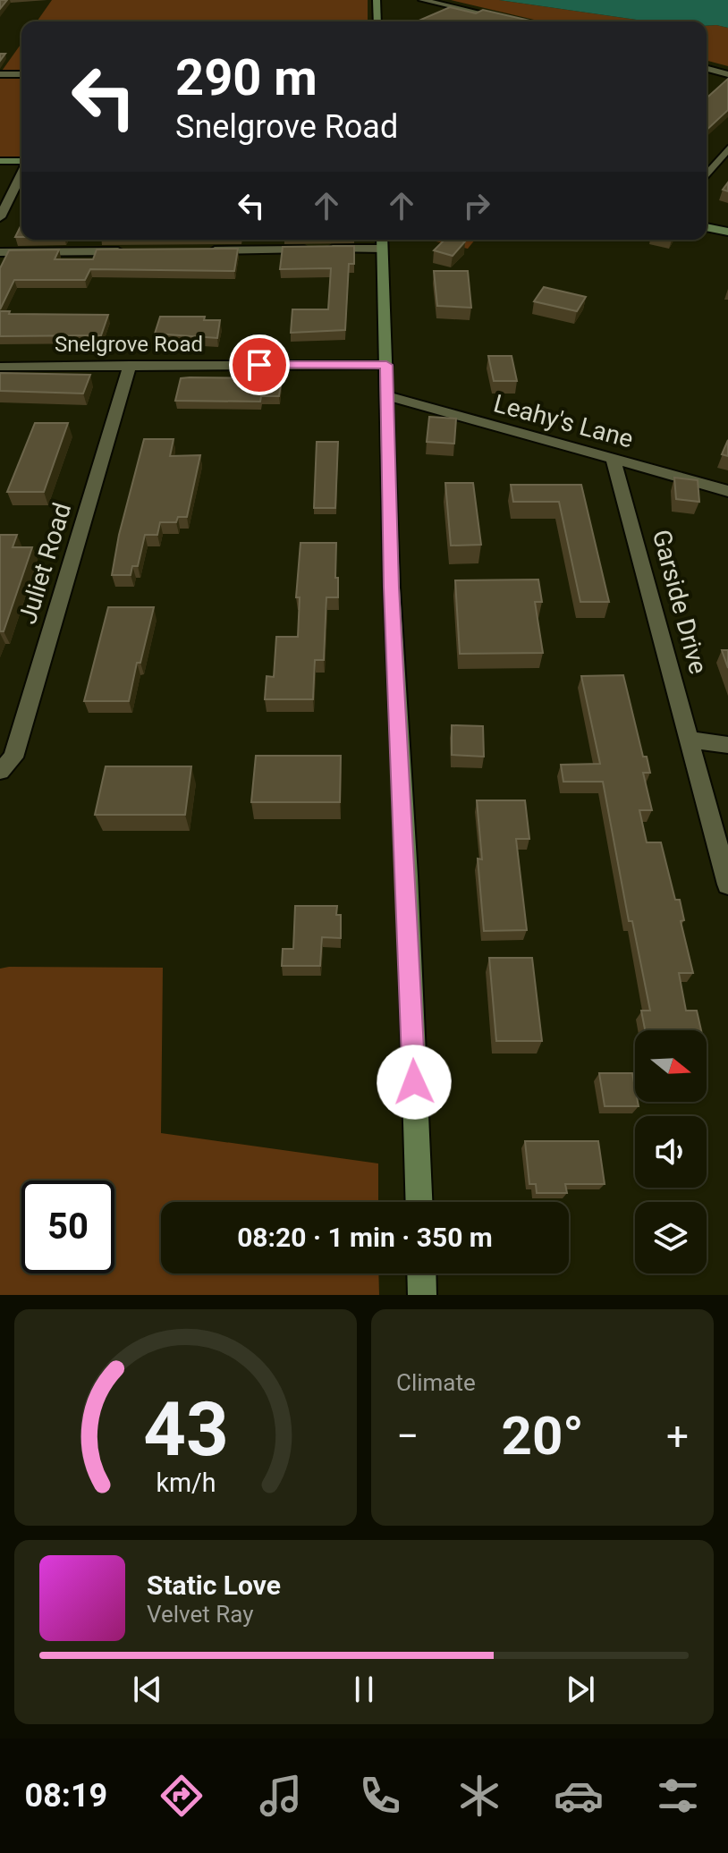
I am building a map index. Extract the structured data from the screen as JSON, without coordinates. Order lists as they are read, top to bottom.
{
  "streets": {
    "street": [
      "Snelgrove Road",
      "Leahy's Lane",
      "Juliet Road",
      "Garside Drive"
    ]
  },
  "crossings": [
    ["Snelgrove Road", "Juliet Road"],
    ["Leahy's Lane", "Garside Drive"]
  ],
  "north": "right",
  "page": {
    "turn": ["290 m", "Snelgrove Road"],
    "limit": "50",
    "trip": "08:20 · 1 min · 350 m",
    "tile": "Climate",
    "heat": ["−", "20°", "+"],
    "song": ["Static Love", "Velvet Ray"],
    "tabs": "08:19",
    "gauge": ["43", "km/h"]
  }
}
